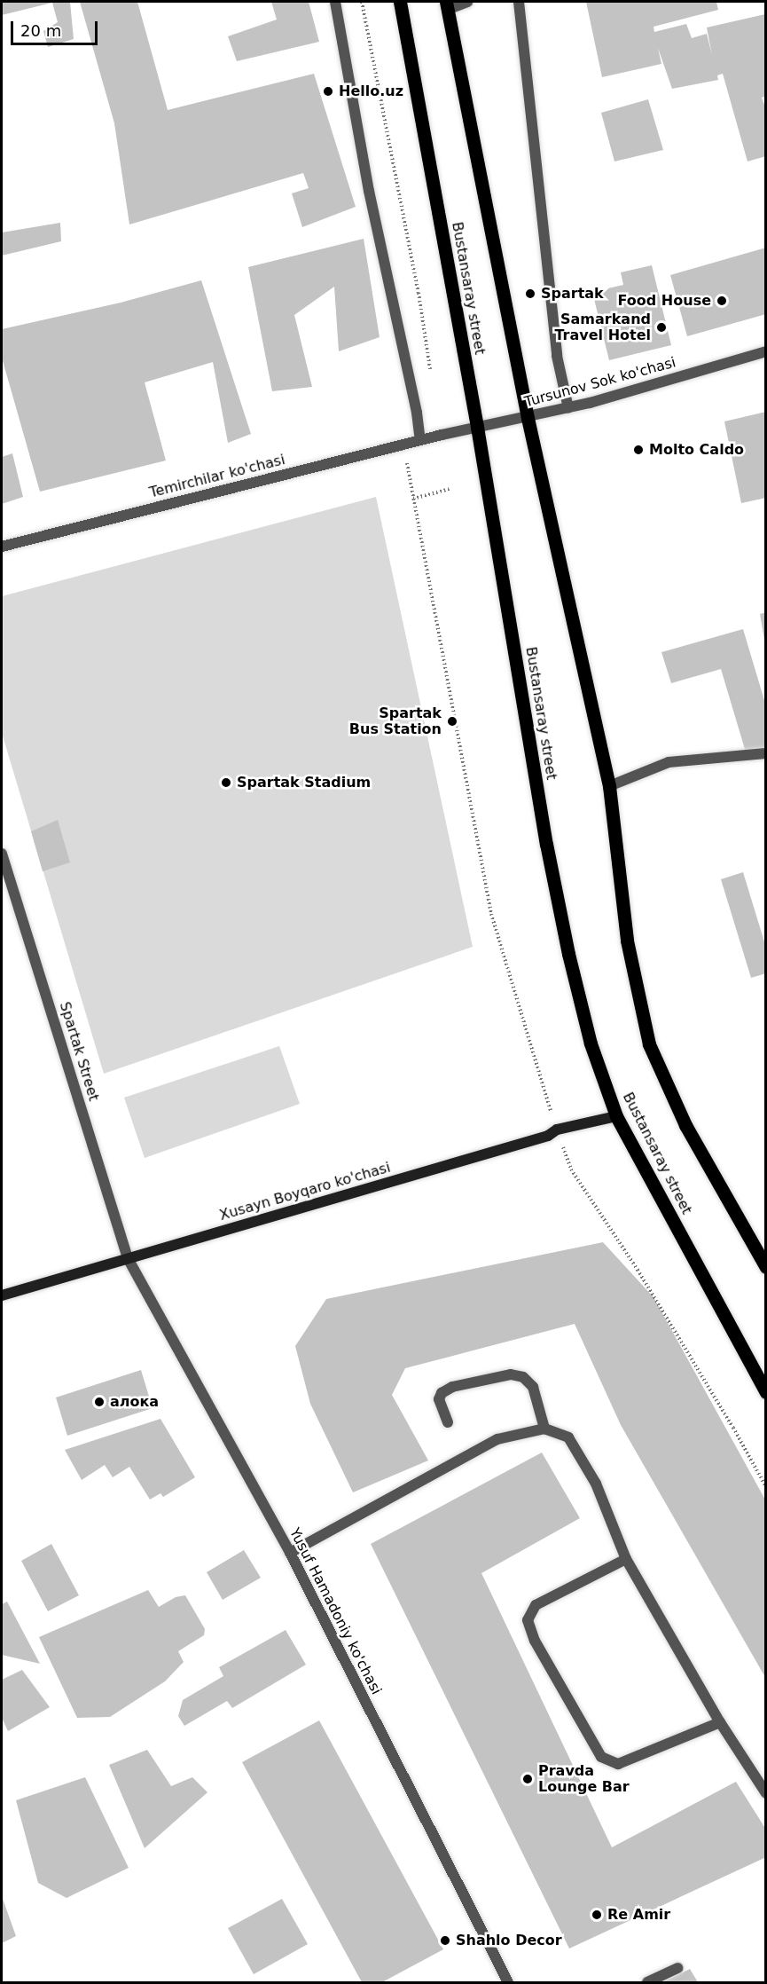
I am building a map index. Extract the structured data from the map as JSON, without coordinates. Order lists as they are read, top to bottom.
{
  "streets": {
    "main road": ["Bustansaray street", "Xusayn Boyqaro ko'chasi"],
    "street": [
      "Tursunov Sok ko'chasi",
      "Temirchilar ko'chasi",
      "Spartak Street",
      "Yusuf Hamadoniy ko'chasi"
    ]
  },
  "crossings": [
    ["Bustansaray street", "Tursunov Sok ko'chasi"],
    ["Bustansaray street", "Xusayn Boyqaro ko'chasi"],
    ["Tursunov Sok ko'chasi", "Temirchilar ko'chasi"],
    ["Spartak Street", "Xusayn Boyqaro ko'chasi"],
    ["Spartak Street", "Yusuf Hamadoniy ko'chasi"],
    ["Xusayn Boyqaro ko'chasi", "Yusuf Hamadoniy ko'chasi"]
  ],
  "places": [
    "Hello.uz",
    "Spartak",
    "Food House",
    "Samarkand Travel Hotel",
    "Molto Caldo",
    "Spartak Bus Station",
    "Spartak Stadium",
    "алока",
    "Pravda Lounge Bar",
    "Re Amir",
    "Shahlo Decor"
  ],
  "scale_bar": "20 m"
}
